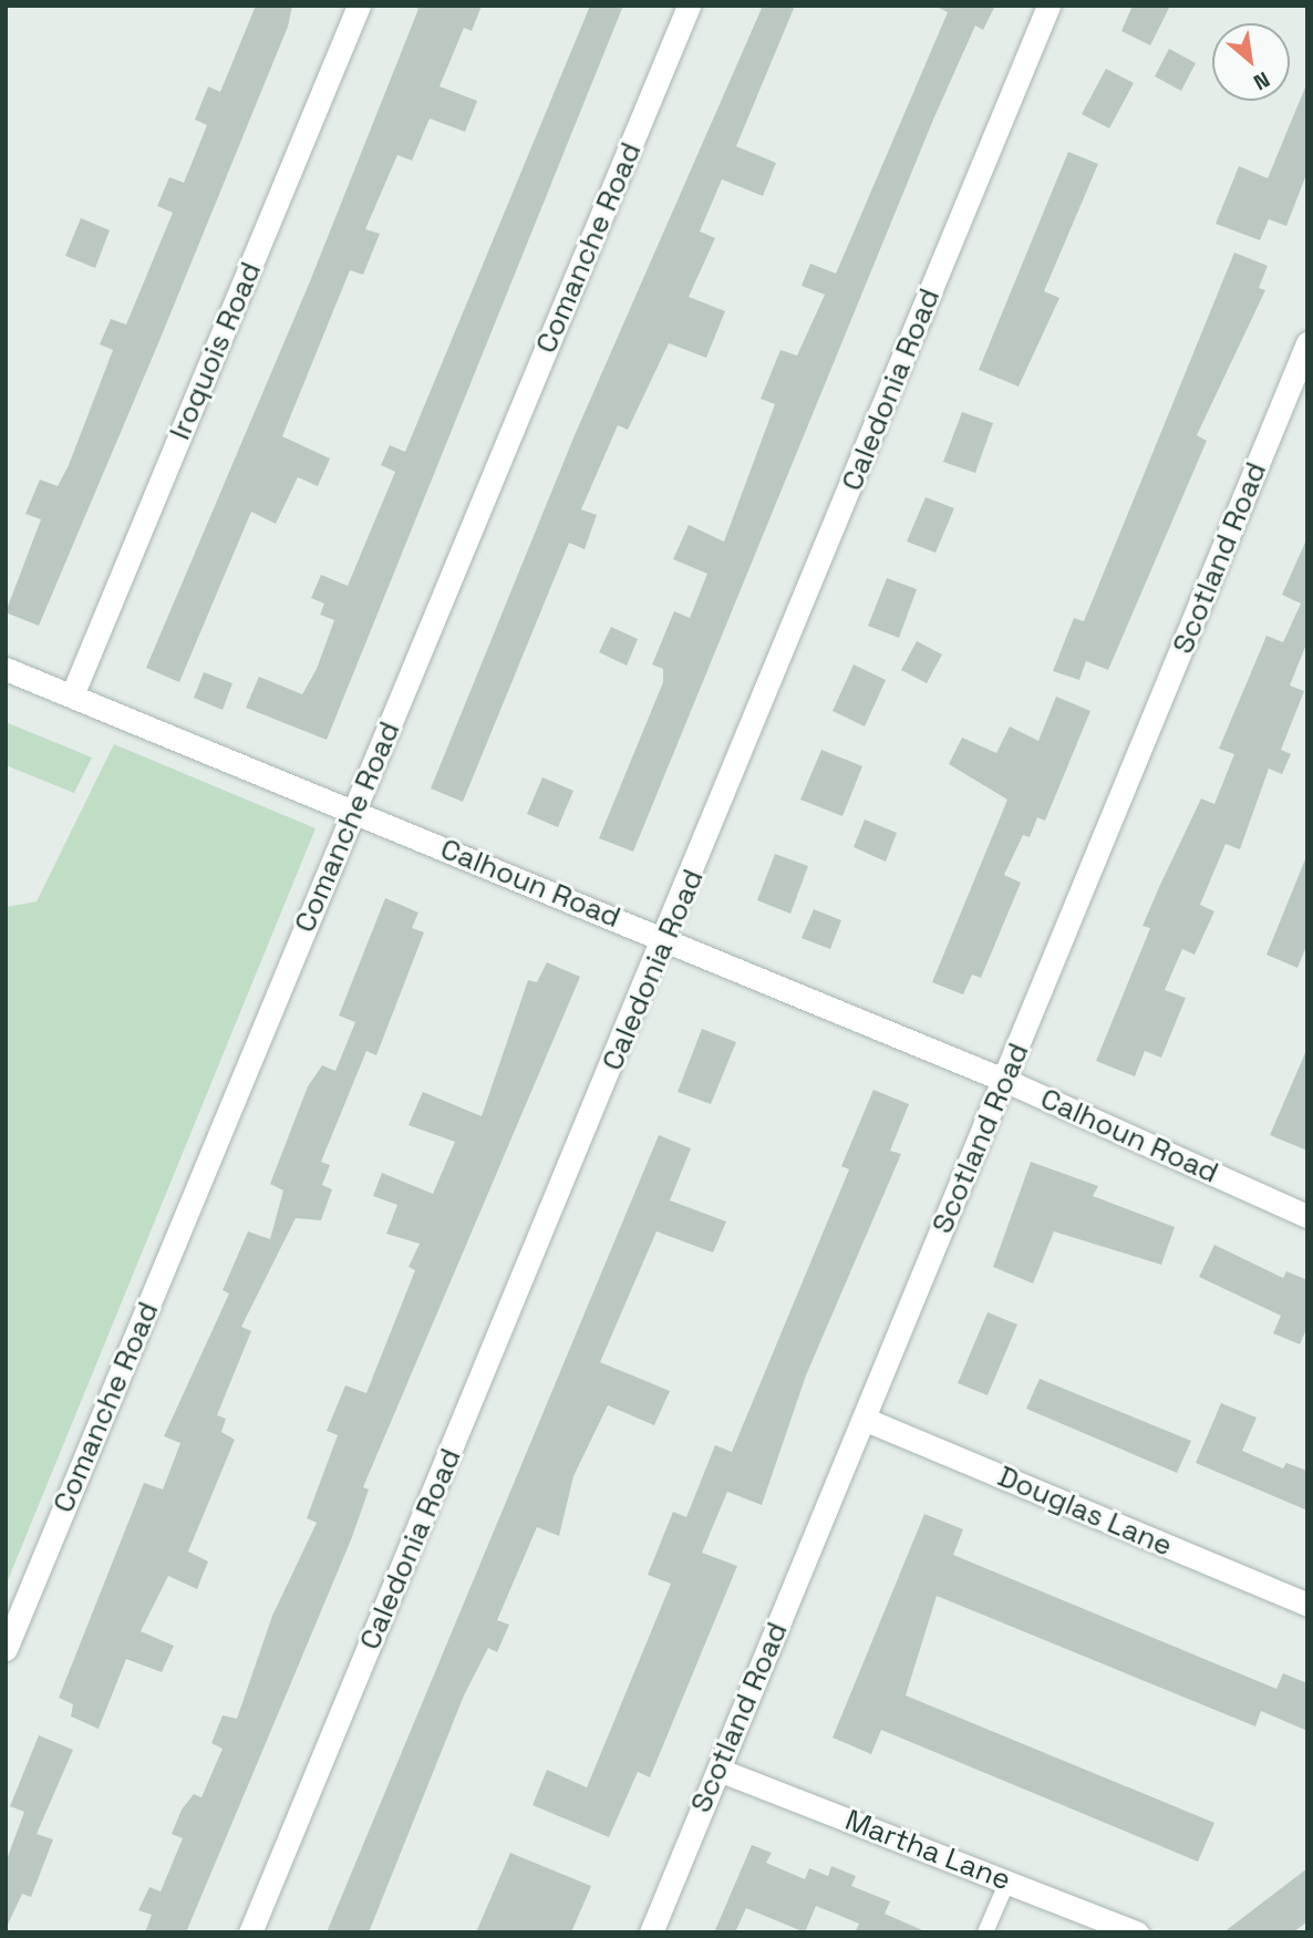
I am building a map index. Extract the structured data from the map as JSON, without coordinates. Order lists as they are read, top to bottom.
{
  "streets": {
    "street": [
      "Comanche Road",
      "Iroquois Road",
      "Caledonia Road",
      "Scotland Road",
      "Calhoun Road",
      "Douglas Lane",
      "Martha Lane"
    ]
  },
  "crossings": [
    ["Comanche Road", "Calhoun Road"],
    ["Iroquois Road", "Calhoun Road"],
    ["Caledonia Road", "Calhoun Road"],
    ["Scotland Road", "Calhoun Road"],
    ["Scotland Road", "Douglas Lane"],
    ["Scotland Road", "Martha Lane"]
  ],
  "north": "bottom right"
}
